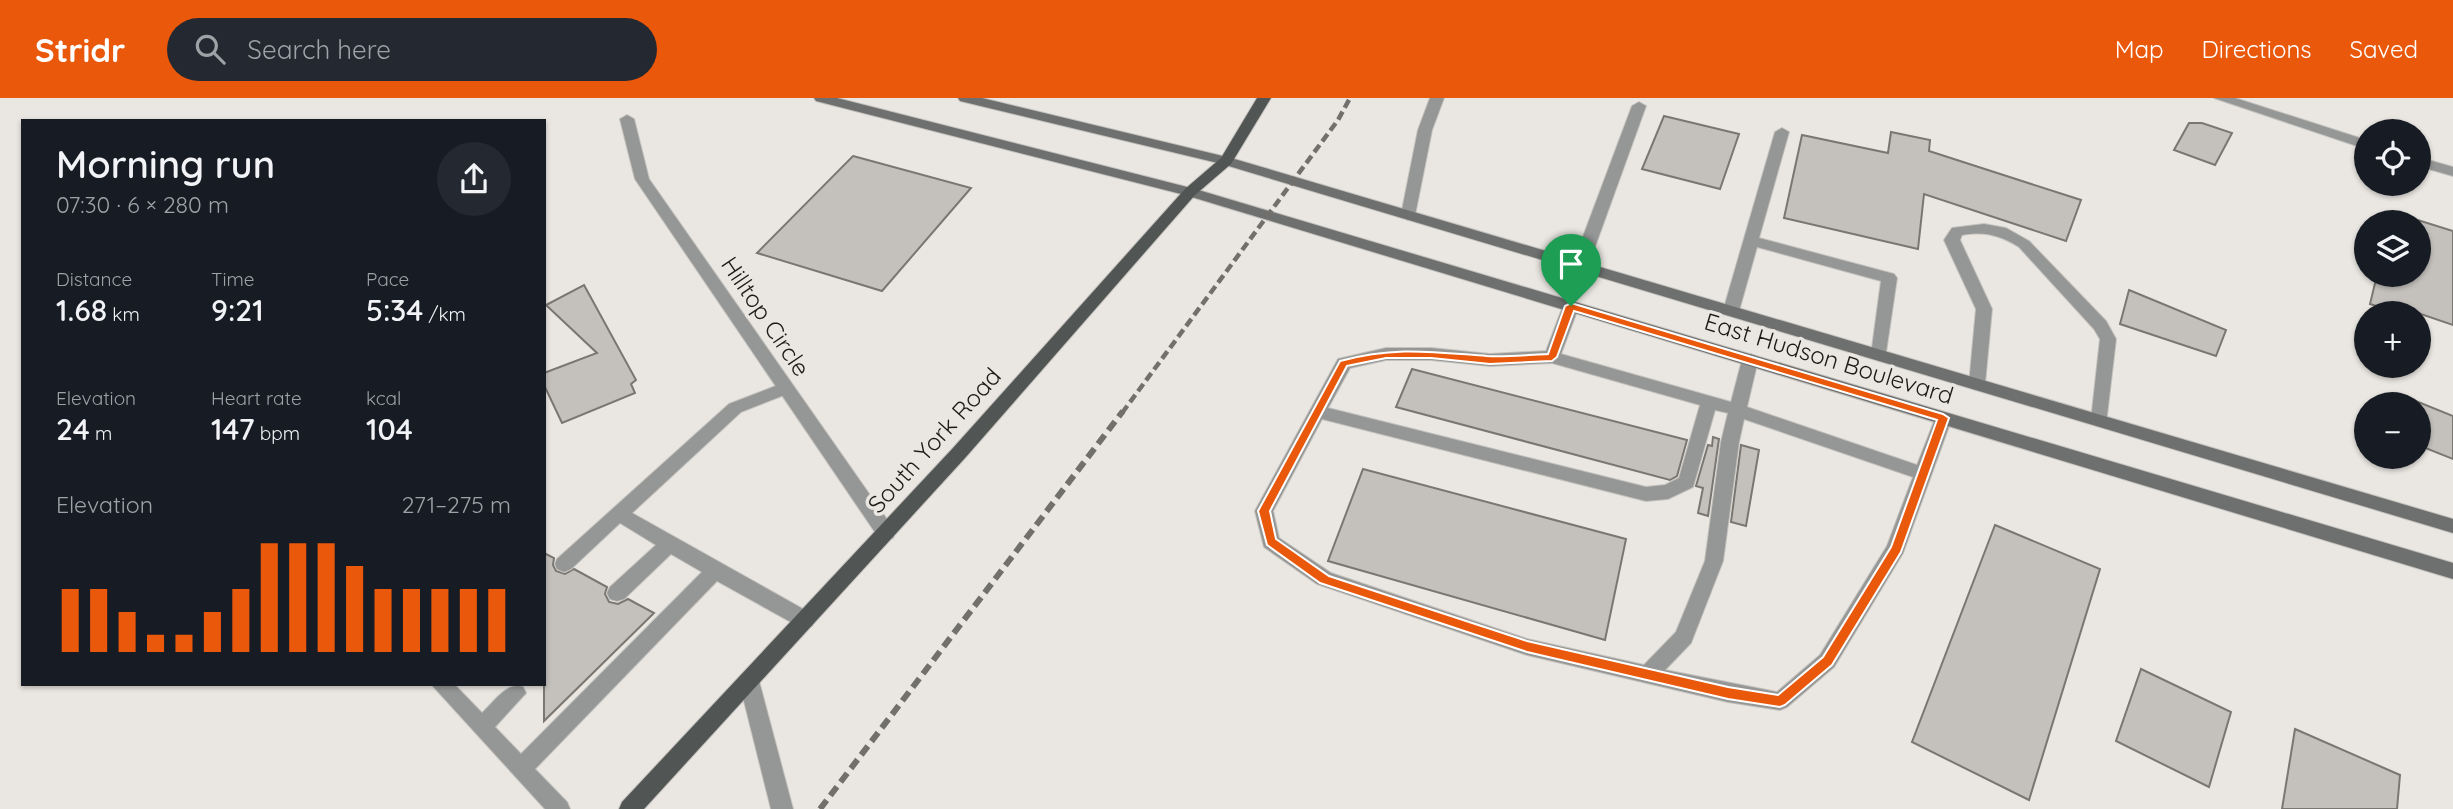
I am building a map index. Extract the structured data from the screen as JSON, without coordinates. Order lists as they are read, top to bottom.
{
  "streets": {
    "main road": ["East Hudson Boulevard", "South York Road"],
    "street": ["Hilltop Circle"]
  },
  "crossings": [
    ["Hilltop Circle", "South York Road"],
    ["East Hudson Boulevard", "South York Road"]
  ],
  "page": {
    "header": "Stridr",
    "search": "Search here",
    "nav": ["Map", "Directions", "Saved"],
    "map_buttons": ["+", "−"],
    "heading": ["Morning run", "07:30 · 6 × 280 m"],
    "stats": [
      ["Distance", "1.68 km"],
      ["Time", "9:21"],
      ["Pace", "5:34 /km"],
      ["Elevation", "24 m"],
      ["Heart rate", "147 bpm"],
      ["kcal", "104"]
    ],
    "chart": ["Elevation", "271–275 m"]
  }
}
